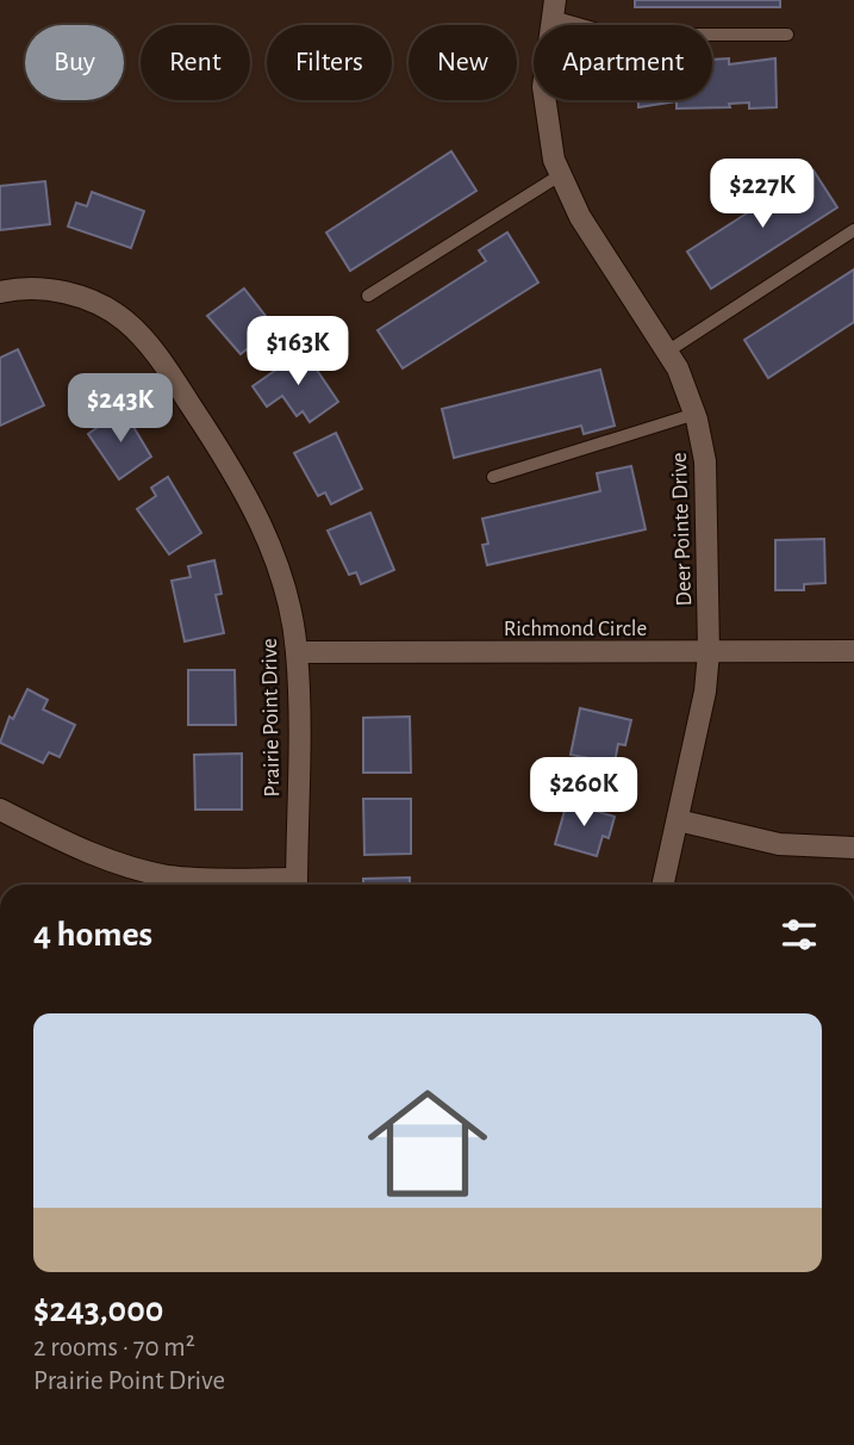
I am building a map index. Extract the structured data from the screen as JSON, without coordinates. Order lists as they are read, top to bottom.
{
  "streets": {
    "street": ["Deer Pointe Drive", "Richmond Circle", "Prairie Point Drive"]
  },
  "crossings": [
    ["Deer Pointe Drive", "Richmond Circle"],
    ["Richmond Circle", "Prairie Point Drive"]
  ],
  "page": {
    "chip": [
      "Buy",
      "Rent",
      "Filters",
      "New",
      "Apartment"
    ],
    "price": [
      "$227K",
      "$163K",
      "$243K",
      "$260K"
    ],
    "heading": "4 homes",
    "list": [
      {
        "name": "$243,000",
        "note": "2 rooms · 70 m² · Prairie Point Drive"
      }
    ]
  }
}
